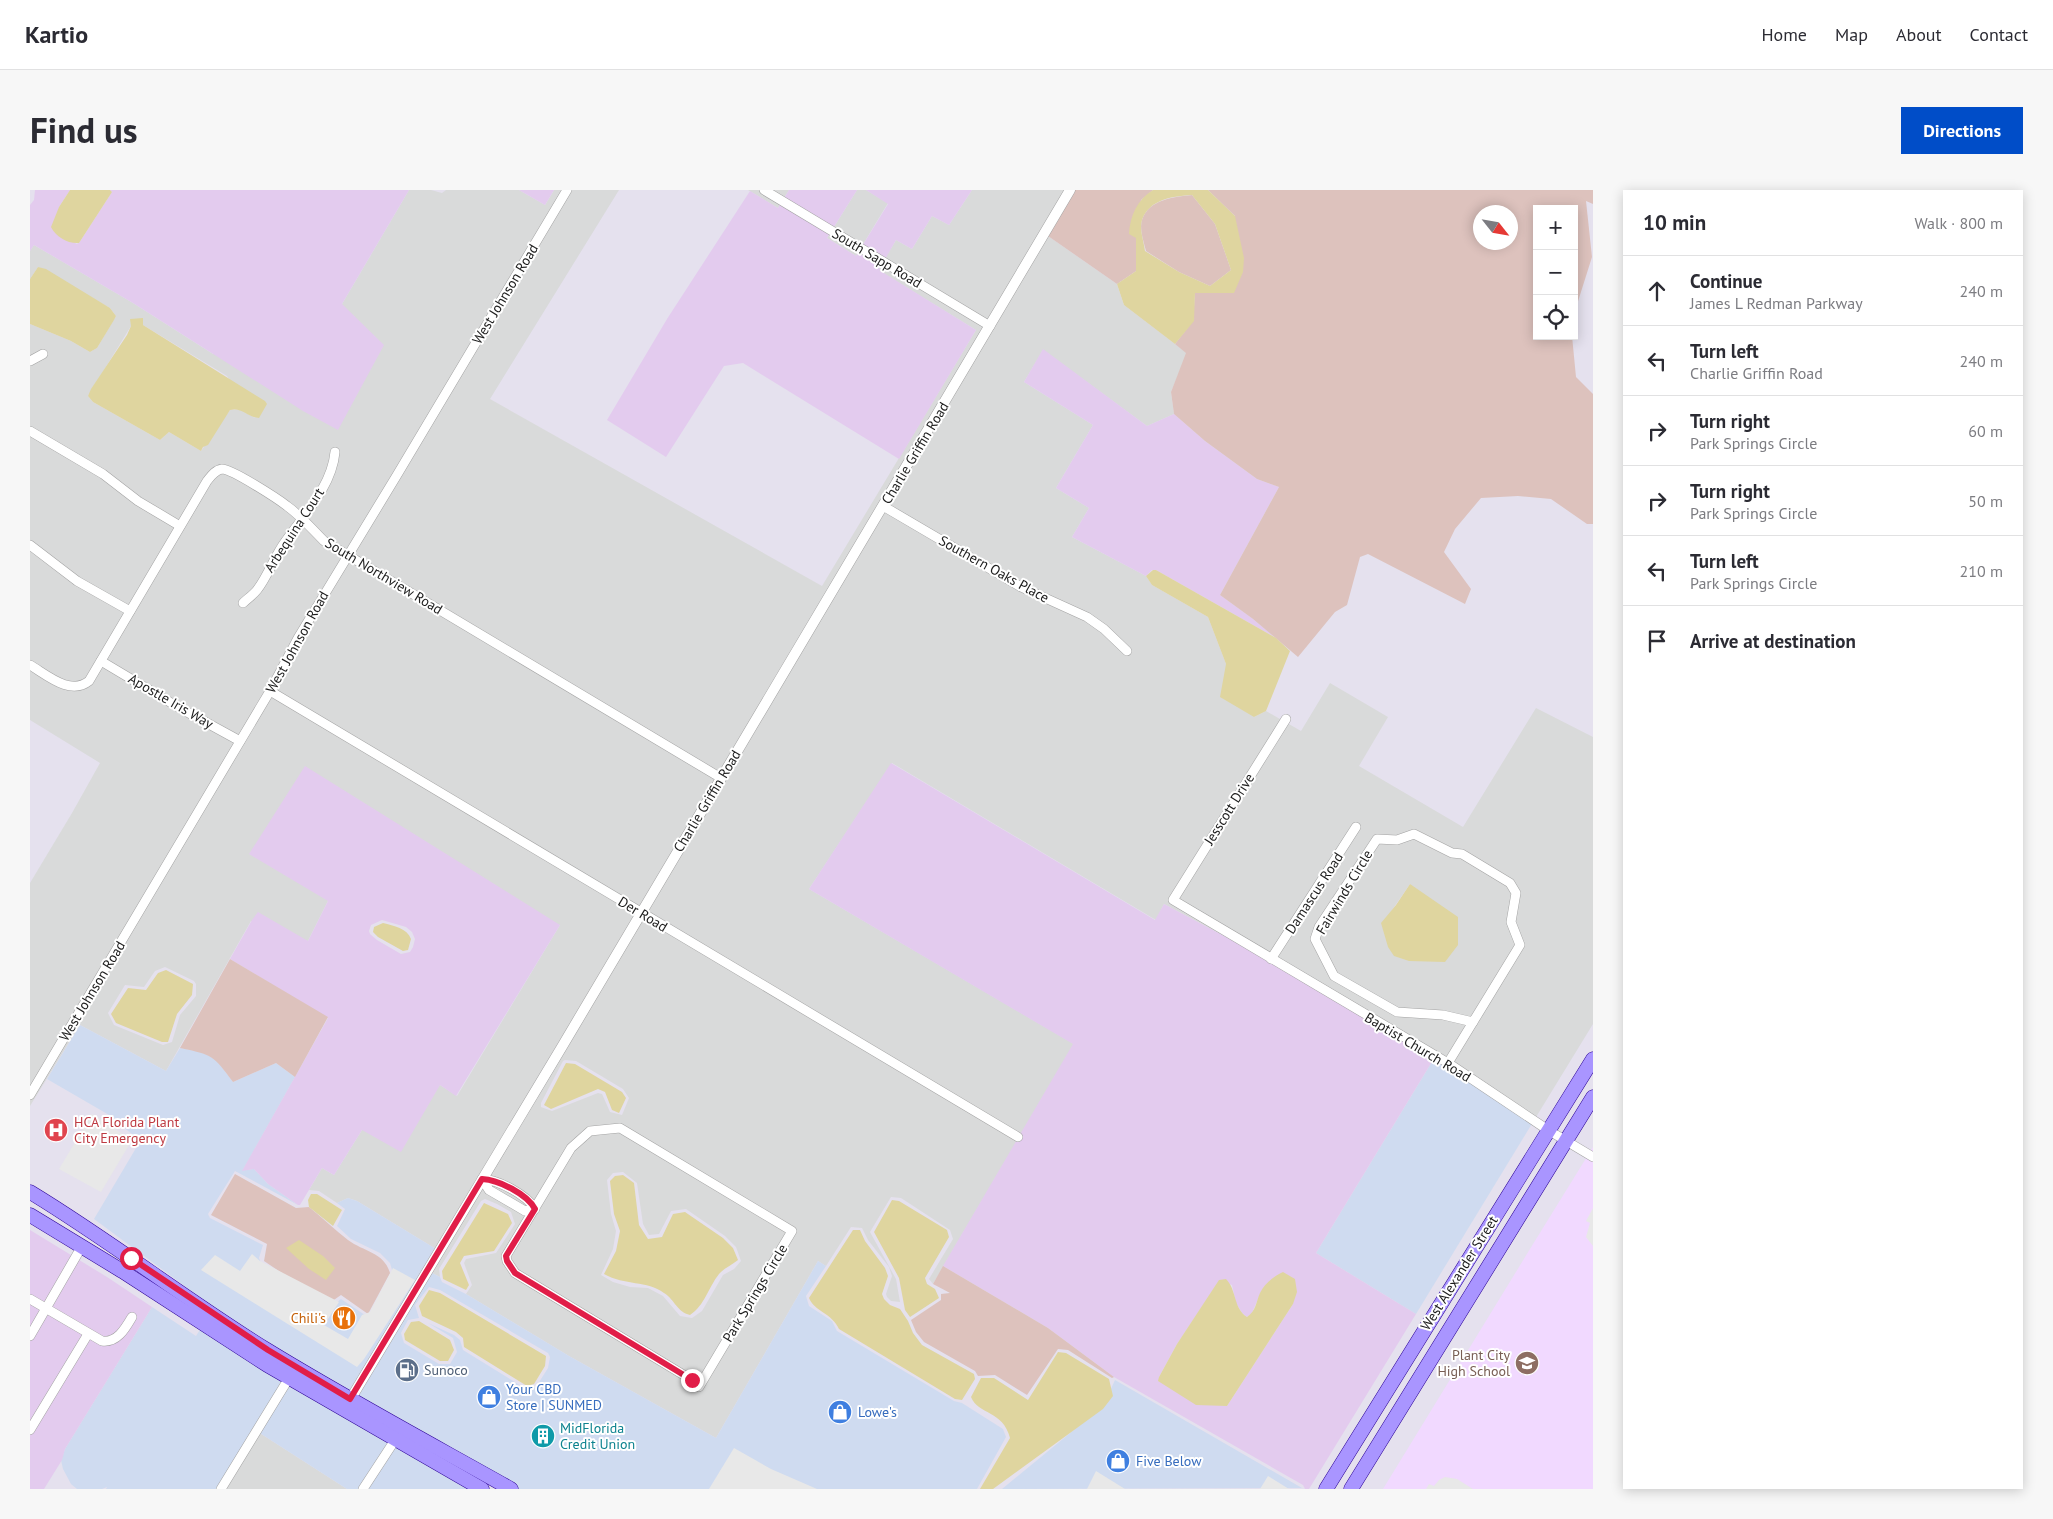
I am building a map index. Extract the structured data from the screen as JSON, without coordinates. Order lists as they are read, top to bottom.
{
  "streets": {
    "main road": ["West Alexander Street"],
    "street": [
      "South Sapp Road",
      "West Johnson Road",
      "Charlie Griffin Road",
      "Arbequina Court",
      "Southern Oaks Place",
      "South Northview Road",
      "Apostle Iris Way",
      "Jesscott Drive",
      "Fairwinds Circle",
      "Damascus Road",
      "Der Road",
      "Baptist Church Road",
      "Park Springs Circle"
    ]
  },
  "crossings": [
    ["South Sapp Road", "Charlie Griffin Road"],
    ["West Johnson Road", "South Northview Road"],
    ["West Johnson Road", "Apostle Iris Way"],
    ["West Johnson Road", "Der Road"],
    ["Charlie Griffin Road", "Southern Oaks Place"],
    ["Charlie Griffin Road", "South Northview Road"],
    ["Charlie Griffin Road", "Der Road"],
    ["Arbequina Court", "South Northview Road"],
    ["South Northview Road", "Apostle Iris Way"],
    ["Jesscott Drive", "Baptist Church Road"],
    ["Fairwinds Circle", "Baptist Church Road"],
    ["Damascus Road", "Baptist Church Road"],
    ["Baptist Church Road", "West Alexander Street"]
  ],
  "places": {
    "hospital": ["HCA Florida Plant City Emergency"],
    "restaurant": ["Chili's"],
    "school or university": ["Plant City High School"],
    "fuel station": ["Sunoco"],
    "shop": ["Your CBD Store | SUNMED", "Lowe's", "Five Below"],
    "building": ["MidFlorida Credit Union"]
  },
  "north": "bottom right",
  "page": {
    "header": "Kartio",
    "nav": [
      "Home",
      "Map",
      "About",
      "Contact"
    ],
    "title": "Find us",
    "buttons": "Directions",
    "heading": ["10 min", "Walk · 800 m"],
    "map_buttons": ["+", "−"],
    "list": [
      ["Continue", "James L Redman Parkway", "240 m"],
      ["Turn left", "Charlie Griffin Road", "240 m"],
      ["Turn right", "Park Springs Circle", "60 m"],
      ["Turn right", "Park Springs Circle", "50 m"],
      ["Turn left", "Park Springs Circle", "210 m"],
      "Arrive at destination"
    ]
  }
}
